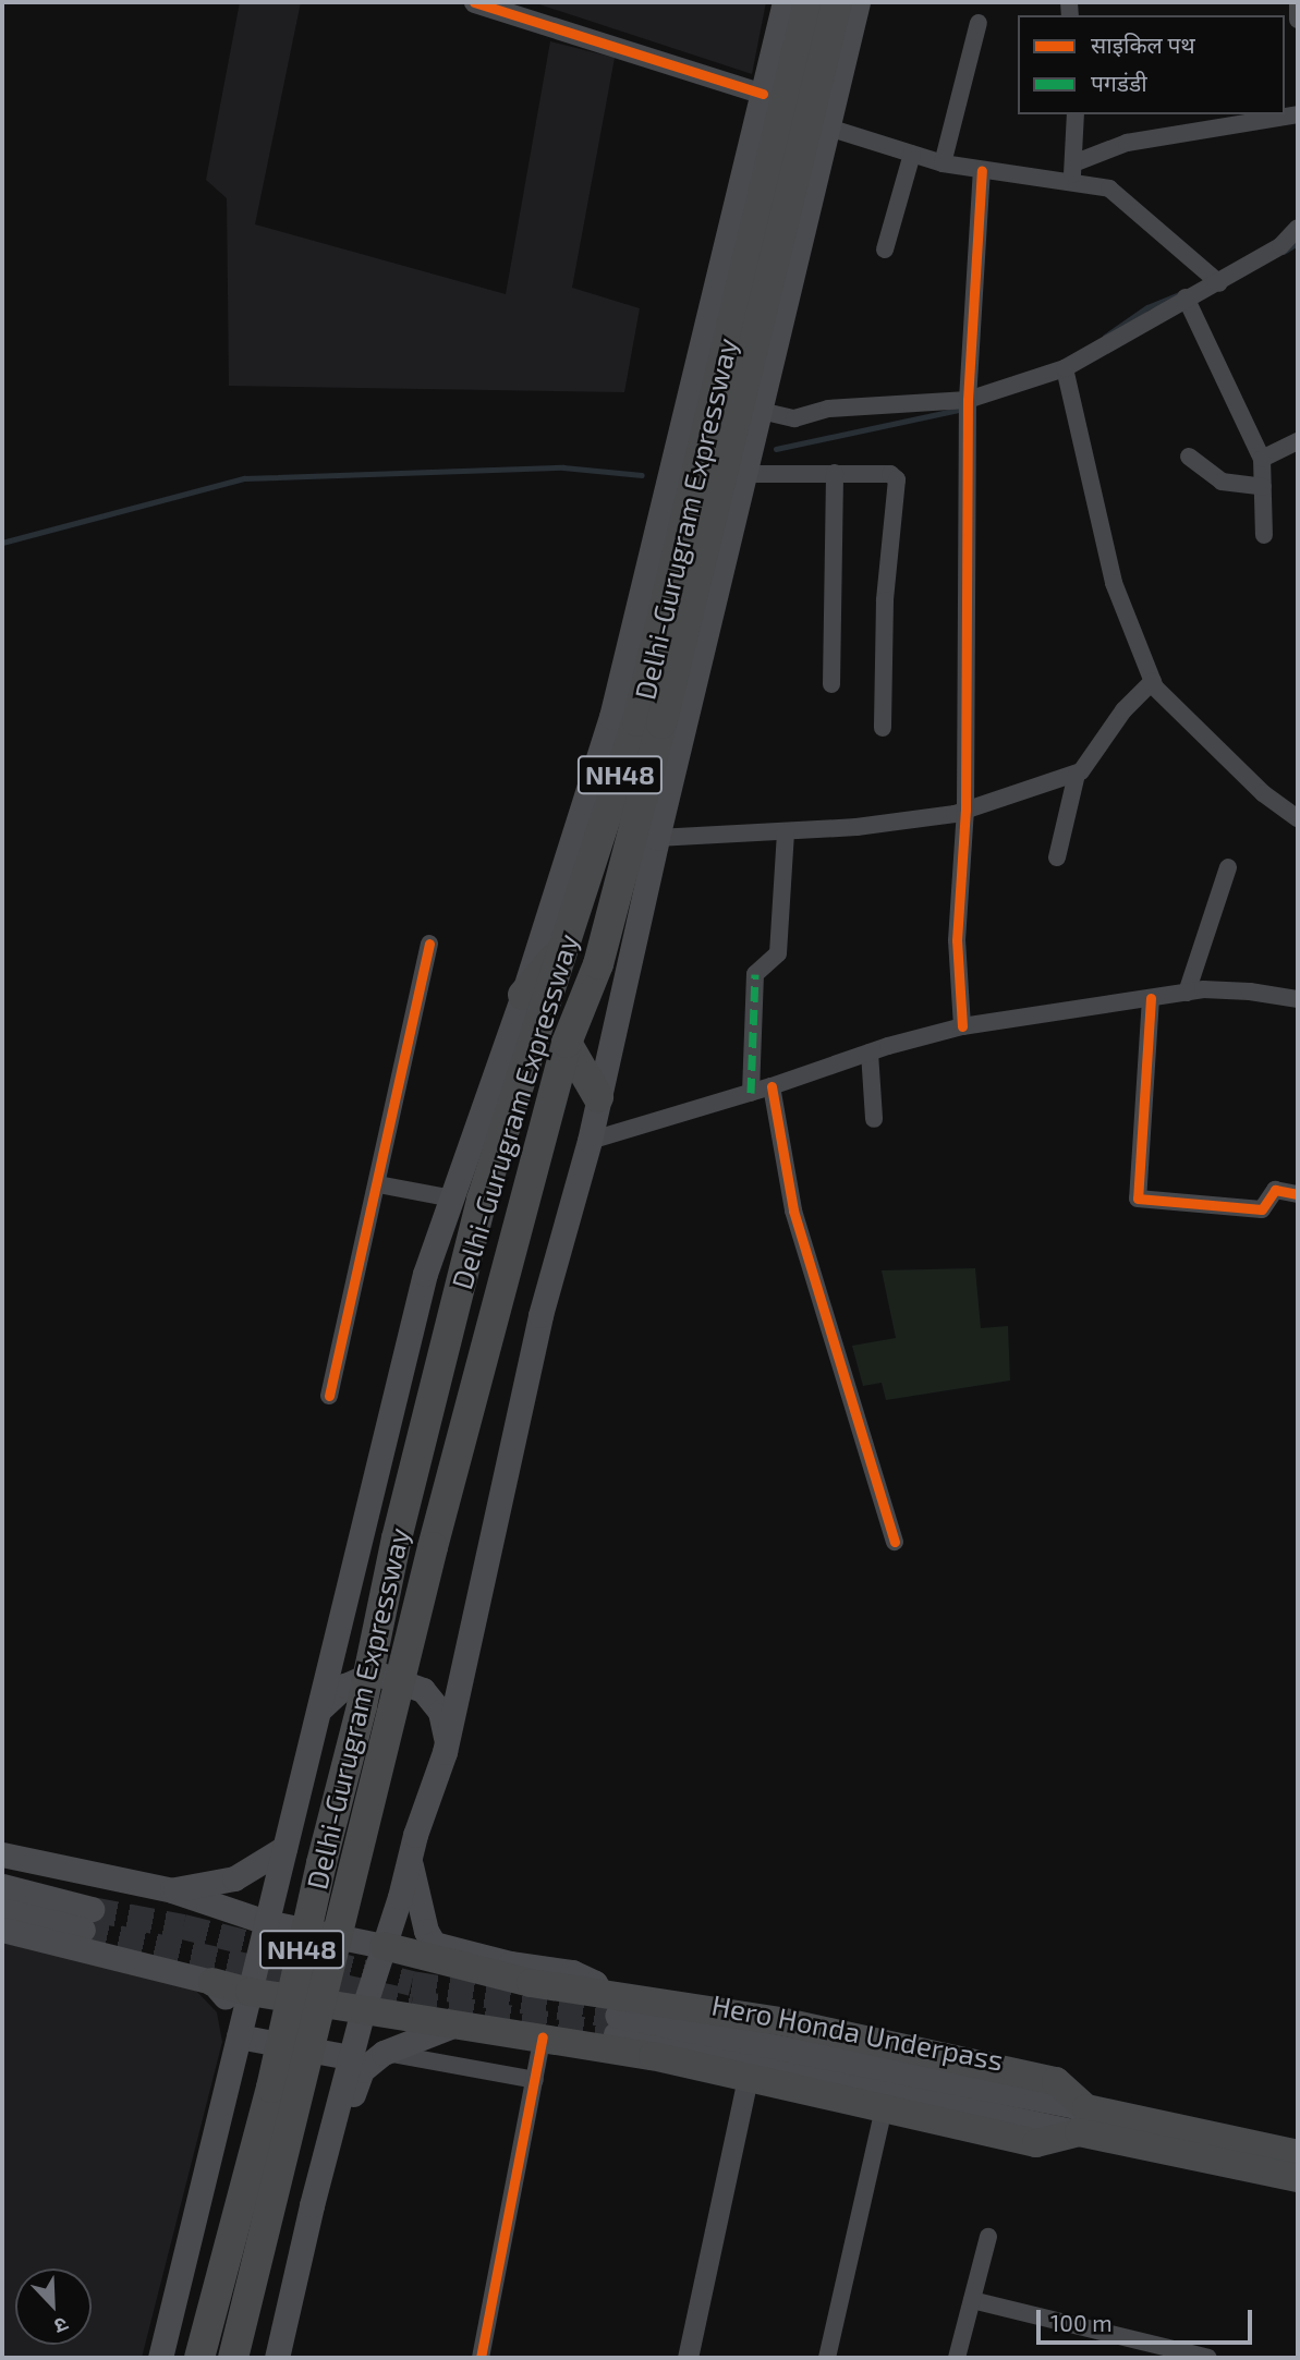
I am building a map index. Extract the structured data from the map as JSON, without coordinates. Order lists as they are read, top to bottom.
{
  "streets": {
    "highway": ["Delhi-Gurugram Expressway", "NH48"],
    "main road": ["Hero Honda Underpass"]
  },
  "legend": ["साइकिल पथ", "पगडंडी"],
  "scale_bar": "100 m",
  "north": "bottom right"
}
